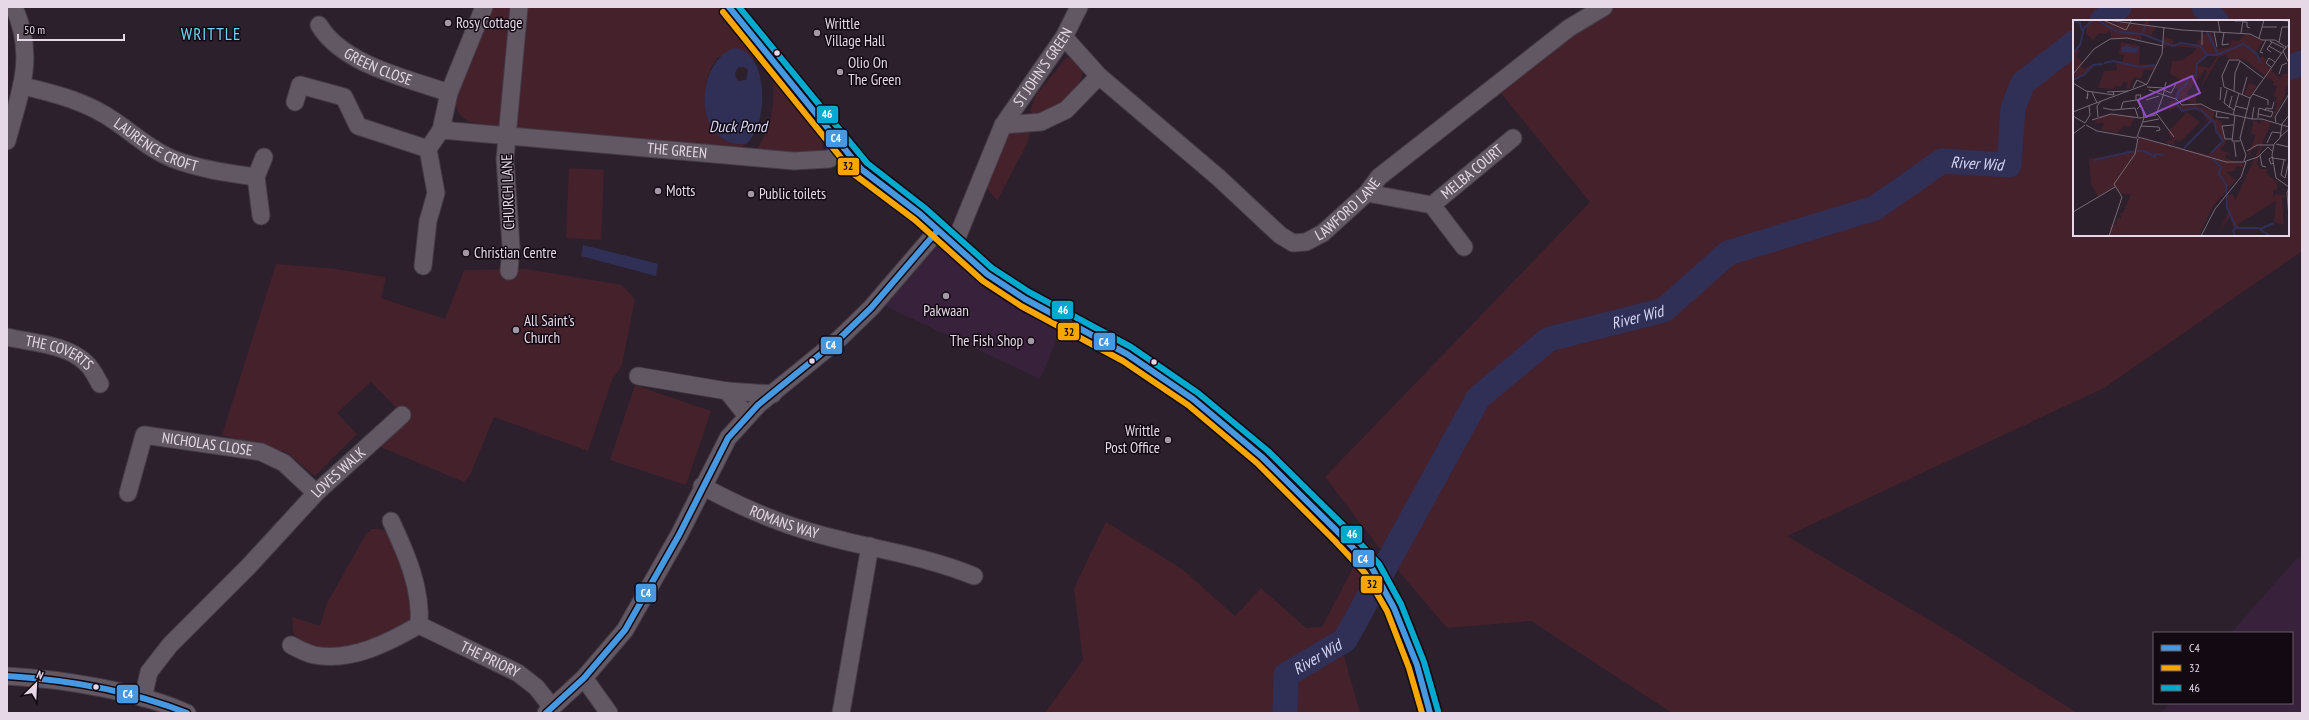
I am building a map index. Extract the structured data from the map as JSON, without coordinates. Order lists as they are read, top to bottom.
{
  "streets": {
    "street": [
      "GREEN CLOSE",
      "ST JOHN'S GREEN",
      "LAURENCE CROFT",
      "THE GREEN",
      "MELBA COURT",
      "CHURCH LANE",
      "LAWFORD LANE",
      "THE COVERTS",
      "NICHOLAS CLOSE",
      "LOVES WALK",
      "ROMANS WAY",
      "THE PRIORY"
    ]
  },
  "crossings": [
    ["ST JOHN'S GREEN", "LAWFORD LANE"],
    ["ST JOHN'S GREEN", "ROMANS WAY"],
    ["ST JOHN'S GREEN", "THE PRIORY"],
    ["THE GREEN", "CHURCH LANE"],
    ["MELBA COURT", "LAWFORD LANE"],
    ["NICHOLAS CLOSE", "LOVES WALK"]
  ],
  "districts": ["WRITTLE"],
  "water": ["Duck Pond", "River Wid"],
  "places": [
    "Rosy Cottage",
    "Writtle Village Hall",
    "Olio On The Green",
    "Motts",
    "Public toilets",
    "Christian Centre",
    "Pakwaan",
    "All Saint's Church",
    "The Fish Shop",
    "Writtle Post Office"
  ],
  "lines": ["transit line C4", "transit line 46", "transit line 32"],
  "legend": ["C4", "32", "46"],
  "scale_bar": "50 m",
  "north": "top right"
}
